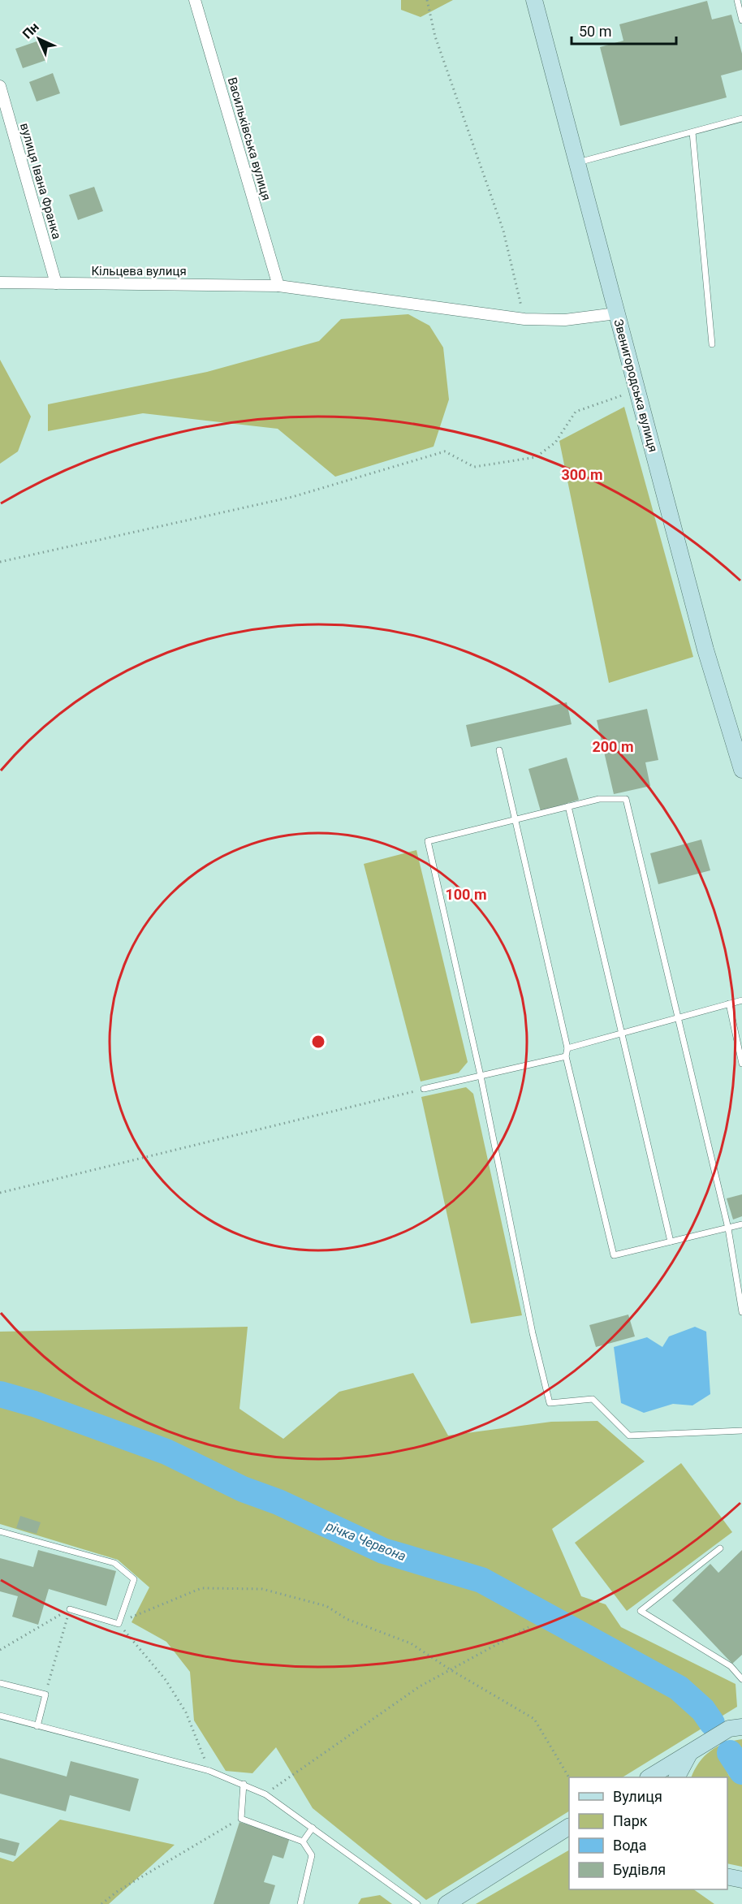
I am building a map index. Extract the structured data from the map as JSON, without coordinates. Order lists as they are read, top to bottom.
{
  "streets": {
    "street": [
      "Васильківська вулиця",
      "вулиця Івана Франка",
      "Кільцева вулиця",
      "Звенигородська вулиця"
    ]
  },
  "crossings": [
    ["Васильківська вулиця", "Кільцева вулиця"],
    ["вулиця Івана Франка", "Кільцева вулиця"],
    ["Кільцева вулиця", "Звенигородська вулиця"]
  ],
  "water": ["річка Червона"],
  "legend": [
    "Вулиця",
    "Парк",
    "Вода",
    "Будівля"
  ],
  "scale_bar": "50 m",
  "north": "top left",
  "rings": ["300 m", "200 m", "100 m"]
}
